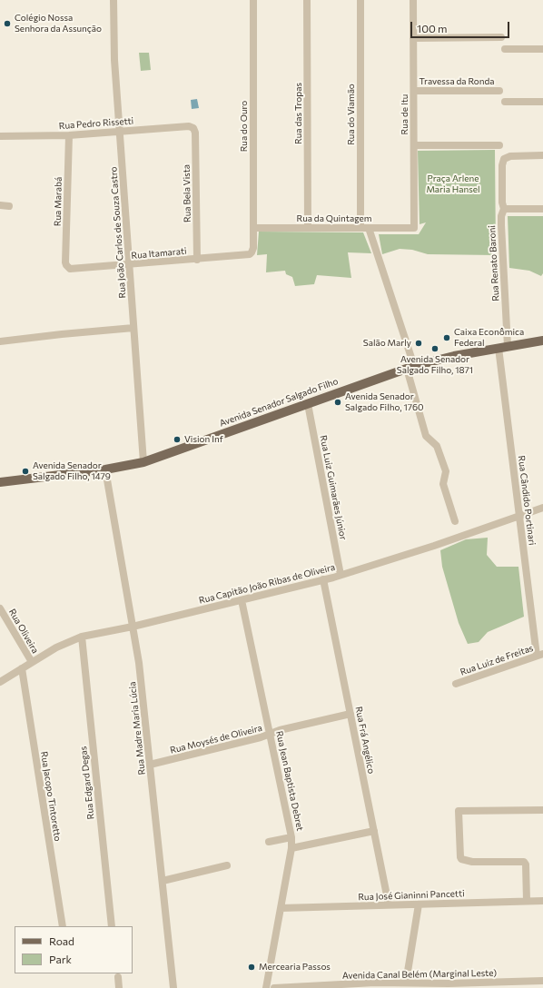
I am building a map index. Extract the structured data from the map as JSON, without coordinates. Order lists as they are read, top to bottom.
{
  "streets": {
    "main road": ["Avenida Senador Salgado Filho"],
    "street": [
      "Travessa da Ronda",
      "Rua das Tropas",
      "Rua do Viamão",
      "Rua de Itu",
      "Rua Pedro Rissetti",
      "Rua do Ouro",
      "Rua Bela Vista",
      "Rua Marabá",
      "Rua da Quintagem",
      "Rua João Carlos de Souza Castro",
      "Rua Itamarati",
      "Rua Renato Baroni",
      "Rua Luiz Guimarães Júnior",
      "Rua Cândido Portinari",
      "Rua Capitão João Ribas de Oliveira",
      "Rua Oliveira",
      "Rua Luiz de Freitas",
      "Rua Madre Maria Lúcia",
      "Rua Moysés de Oliveira",
      "Rua Frá Angélico",
      "Rua Jean Baptista Debret",
      "Rua Edgard Degas",
      "Rua Jacopo Tintoretto",
      "Rua José Gianinni Pancetti",
      "Avenida Canal Belém (Marginal Leste)"
    ]
  },
  "crossings": [
    ["Travessa da Ronda", "Rua de Itu"],
    ["Rua das Tropas", "Rua da Quintagem"],
    ["Rua do Viamão", "Rua da Quintagem"],
    ["Rua de Itu", "Rua da Quintagem"],
    ["Rua Pedro Rissetti", "Rua Bela Vista"],
    ["Rua Pedro Rissetti", "Rua Marabá"],
    ["Rua Pedro Rissetti", "Rua João Carlos de Souza Castro"],
    ["Rua do Ouro", "Rua da Quintagem"],
    ["Rua do Ouro", "Rua Itamarati"],
    ["Rua Bela Vista", "Rua Itamarati"],
    ["Rua Marabá", "Rua Itamarati"],
    ["Rua João Carlos de Souza Castro", "Rua Itamarati"],
    ["Rua João Carlos de Souza Castro", "Avenida Senador Salgado Filho"],
    ["Rua Renato Baroni", "Avenida Senador Salgado Filho"],
    ["Avenida Senador Salgado Filho", "Rua Luiz Guimarães Júnior"],
    ["Avenida Senador Salgado Filho", "Rua Cândido Portinari"],
    ["Avenida Senador Salgado Filho", "Rua Madre Maria Lúcia"],
    ["Rua Luiz Guimarães Júnior", "Rua Capitão João Ribas de Oliveira"],
    ["Rua Cândido Portinari", "Rua Capitão João Ribas de Oliveira"],
    ["Rua Cândido Portinari", "Rua Luiz de Freitas"],
    ["Rua Capitão João Ribas de Oliveira", "Rua Oliveira"],
    ["Rua Capitão João Ribas de Oliveira", "Rua Madre Maria Lúcia"],
    ["Rua Capitão João Ribas de Oliveira", "Rua Frá Angélico"],
    ["Rua Capitão João Ribas de Oliveira", "Rua Jean Baptista Debret"],
    ["Rua Capitão João Ribas de Oliveira", "Rua Edgard Degas"],
    ["Rua Capitão João Ribas de Oliveira", "Rua Jacopo Tintoretto"],
    ["Rua Madre Maria Lúcia", "Rua Moysés de Oliveira"],
    ["Rua Moysés de Oliveira", "Rua Frá Angélico"],
    ["Rua Moysés de Oliveira", "Rua Jean Baptista Debret"],
    ["Rua Frá Angélico", "Rua José Gianinni Pancetti"],
    ["Rua Jean Baptista Debret", "Rua José Gianinni Pancetti"]
  ],
  "parks": ["Praça Arlene Maria Hansel"],
  "places": [
    "Colégio Nossa Senhora da Assunção",
    "Caixa Econômica Federal",
    "Salão Marly",
    "Avenida Senador Salgado Filho, 1871",
    "Avenida Senador Salgado Filho, 1760",
    "Vision Inf",
    "Avenida Senador Salgado Filho, 1479",
    "Mercearia Passos"
  ],
  "legend": ["Road", "Park"],
  "scale_bar": "100 m"
}
